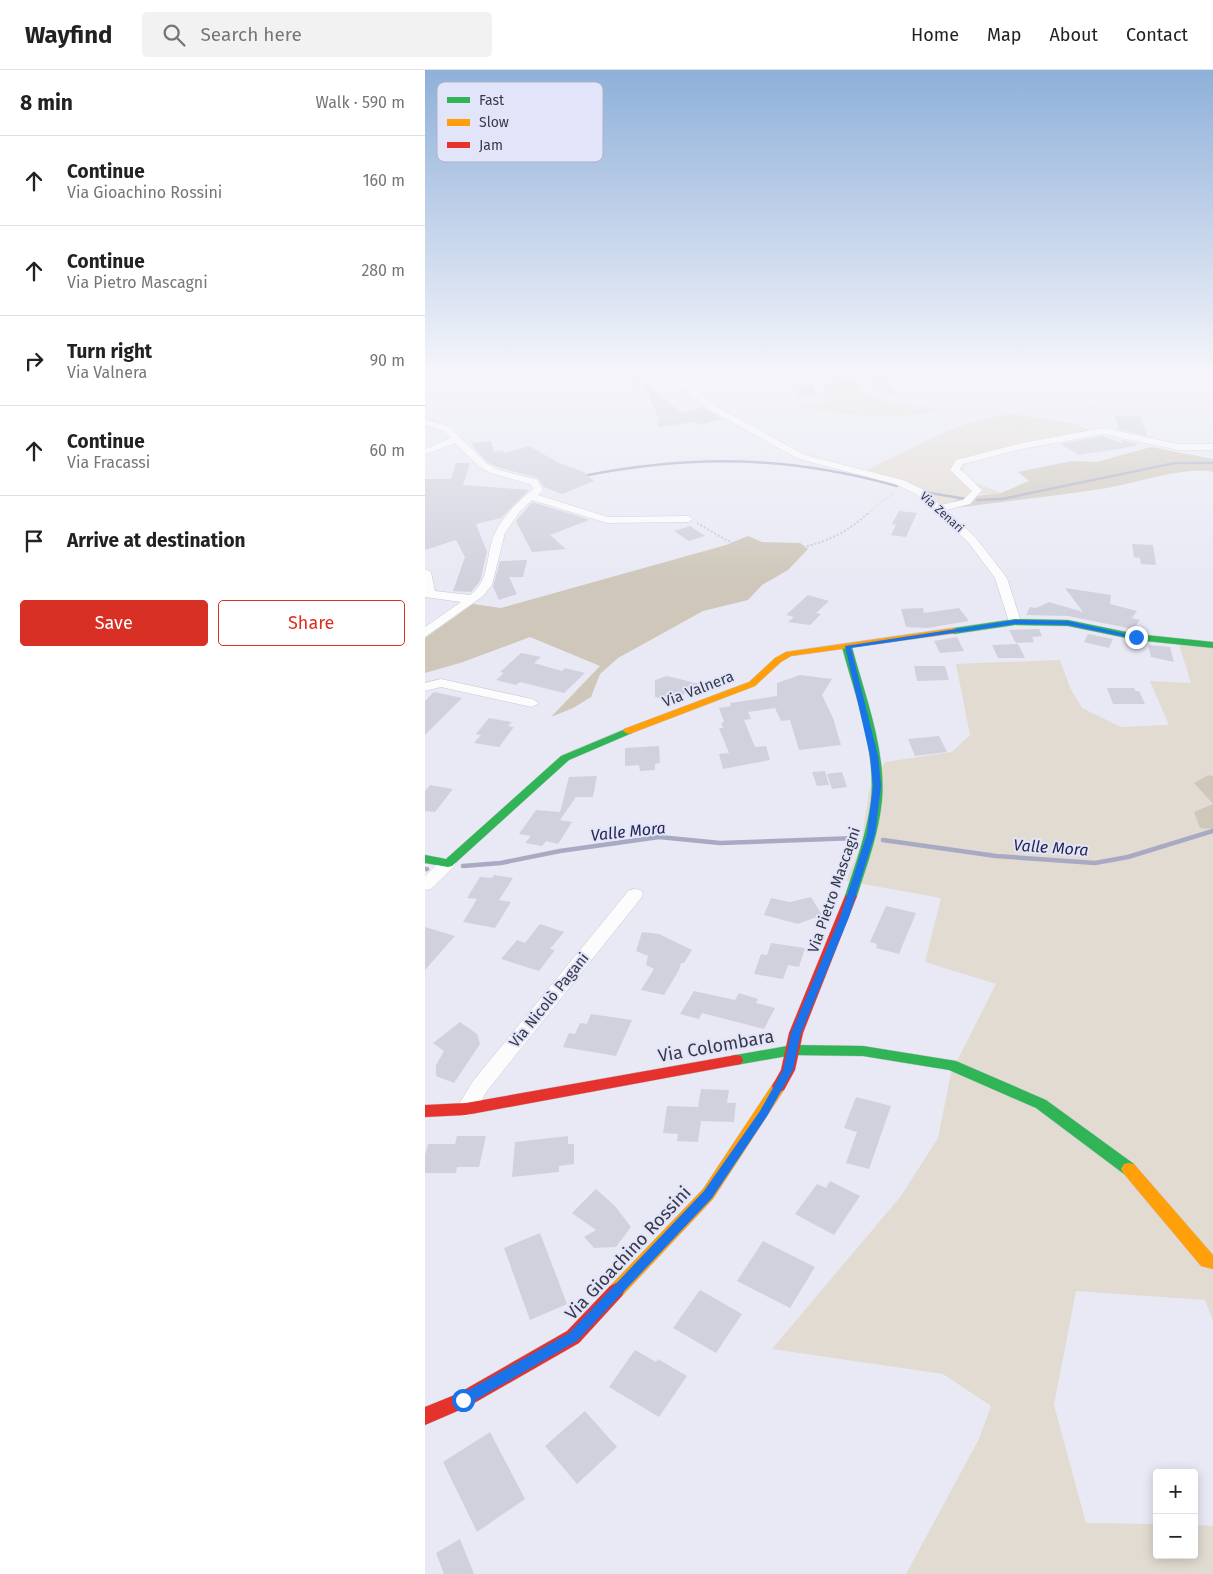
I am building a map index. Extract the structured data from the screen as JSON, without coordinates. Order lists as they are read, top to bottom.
{
  "streets": {
    "street": [
      "Via Zenari",
      "Via Valnera",
      "Via Pietro Mascagni",
      "Via Nicolò Pagani",
      "Via Colombara",
      "Via Gioachino Rossini"
    ]
  },
  "crossings": [
    ["Via Zenari", "Via Valnera"],
    ["Via Valnera", "Via Pietro Mascagni"],
    ["Via Pietro Mascagni", "Via Colombara"],
    ["Via Pietro Mascagni", "Via Gioachino Rossini"],
    ["Via Nicolò Pagani", "Via Colombara"],
    ["Via Colombara", "Via Gioachino Rossini"]
  ],
  "water": ["Valle Mora"],
  "legend": ["Fast", "Slow", "Jam"],
  "page": {
    "header": "Wayfind",
    "search": "Search here",
    "nav": [
      "Home",
      "Map",
      "About",
      "Contact"
    ],
    "heading": ["8 min", "Walk · 590 m"],
    "list": [
      ["Continue", "Via Gioachino Rossini", "160 m"],
      ["Continue", "Via Pietro Mascagni", "280 m"],
      ["Turn right", "Via Valnera", "90 m"],
      ["Continue", "Via Fracassi", "60 m"],
      "Arrive at destination"
    ],
    "buttons": ["Save", "Share"],
    "map_buttons": ["+", "−"]
  }
}
